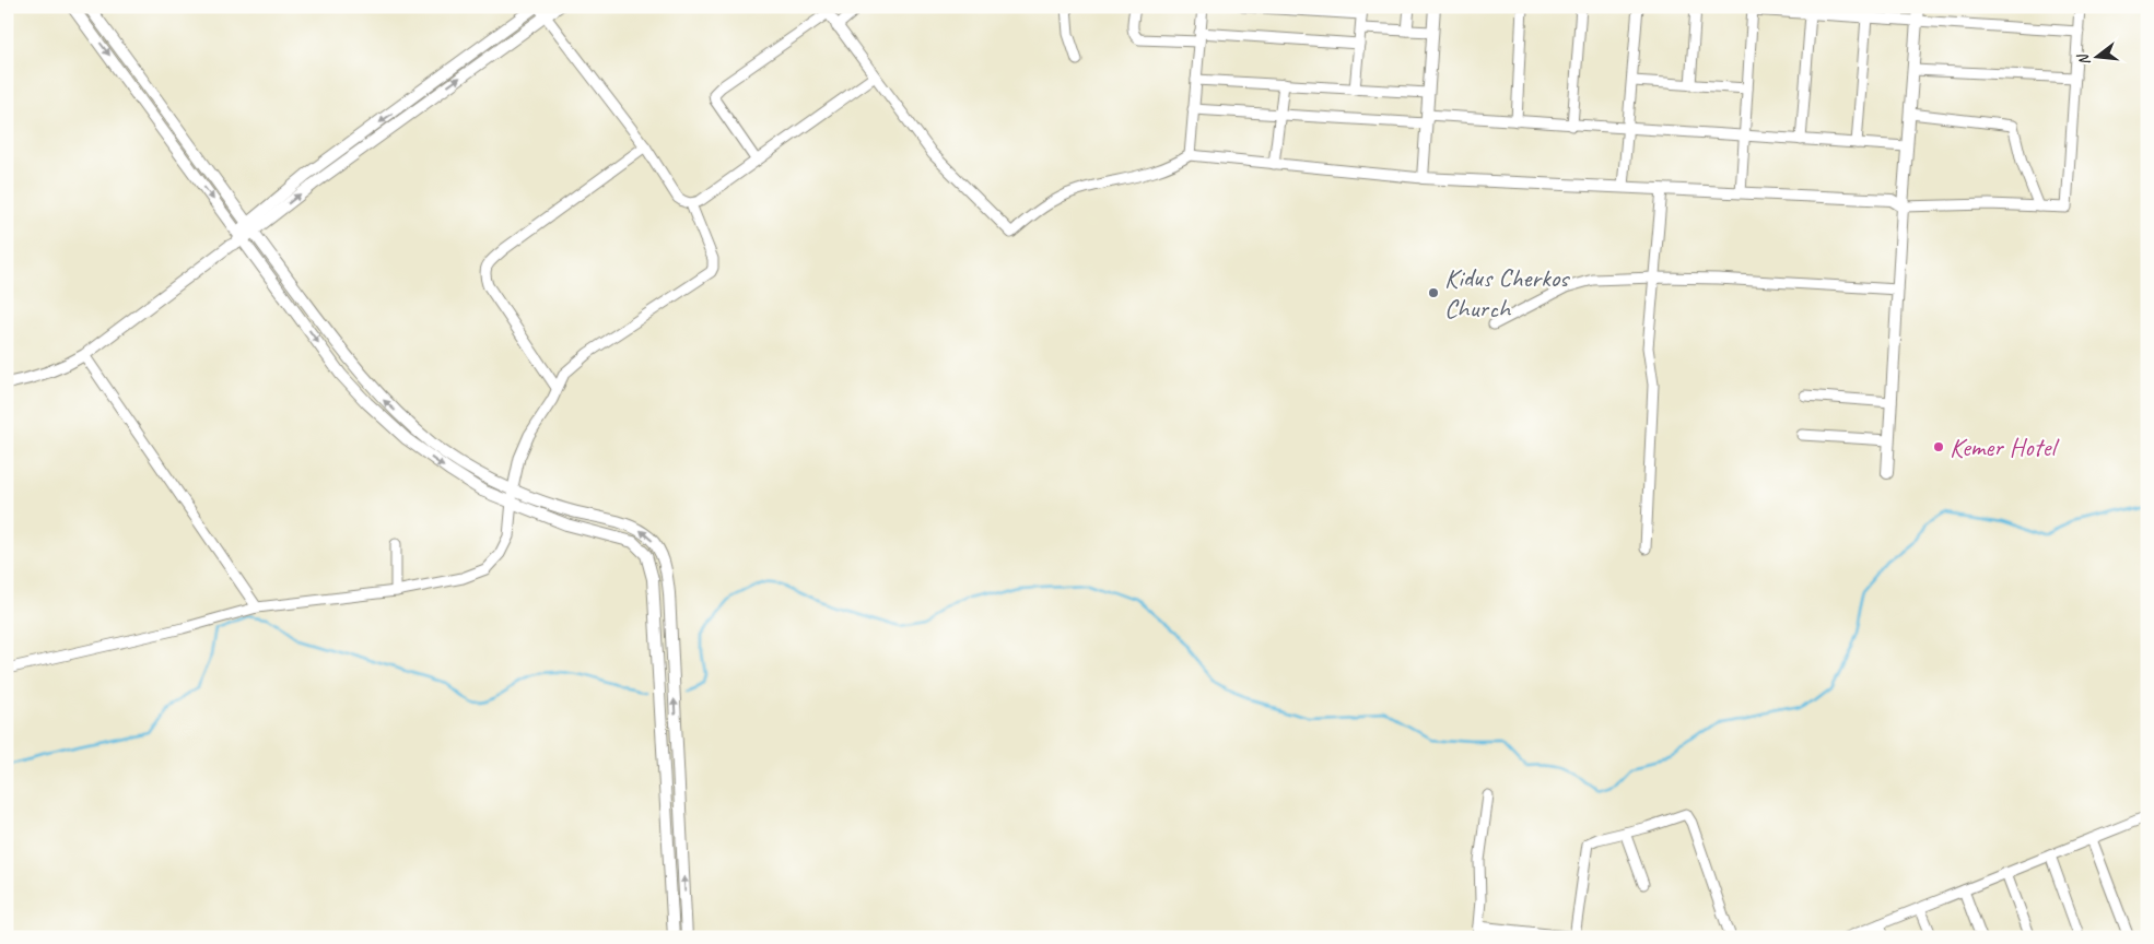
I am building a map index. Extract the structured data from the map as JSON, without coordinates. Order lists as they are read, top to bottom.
{
  "places": ["Kidus Cherkos Church", "Kemer Hotel"],
  "north": "left"
}
